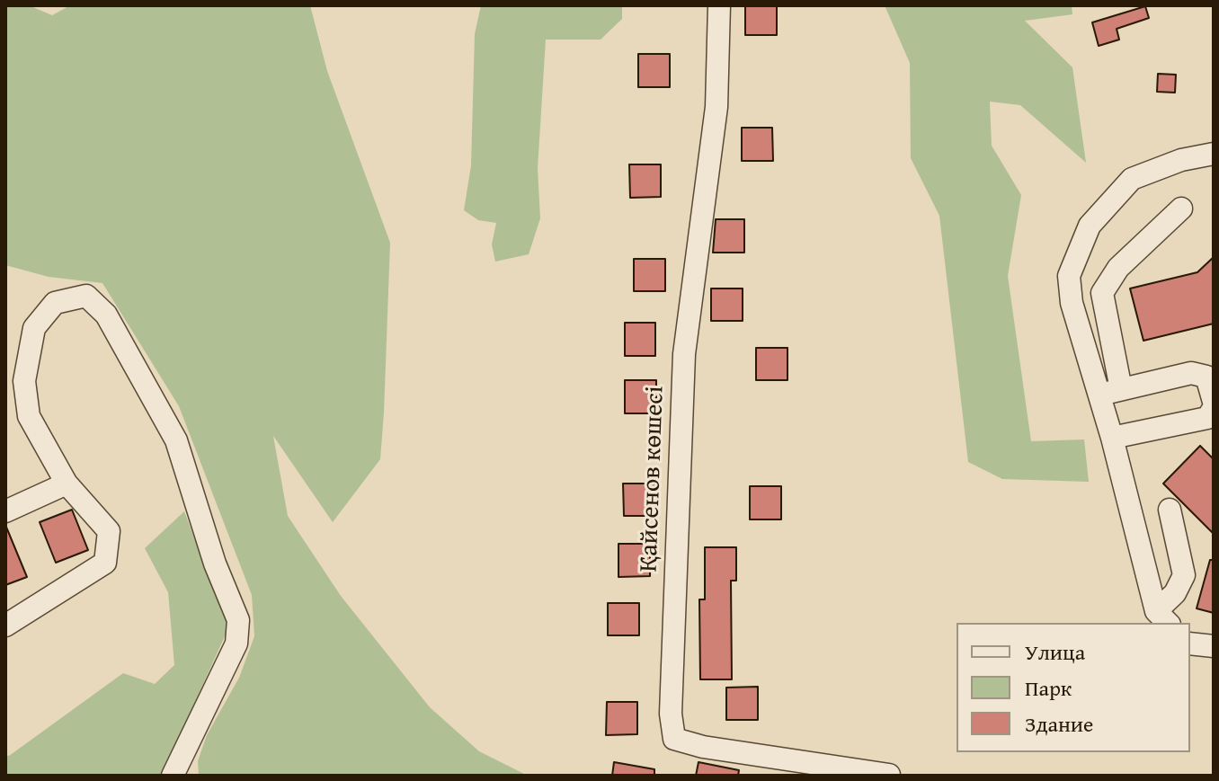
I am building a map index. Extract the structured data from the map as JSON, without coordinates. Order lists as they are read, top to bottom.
{
  "streets": {
    "street": ["Қайсенов көшесі"]
  },
  "legend": ["Улица", "Парк", "Здание"]
}
